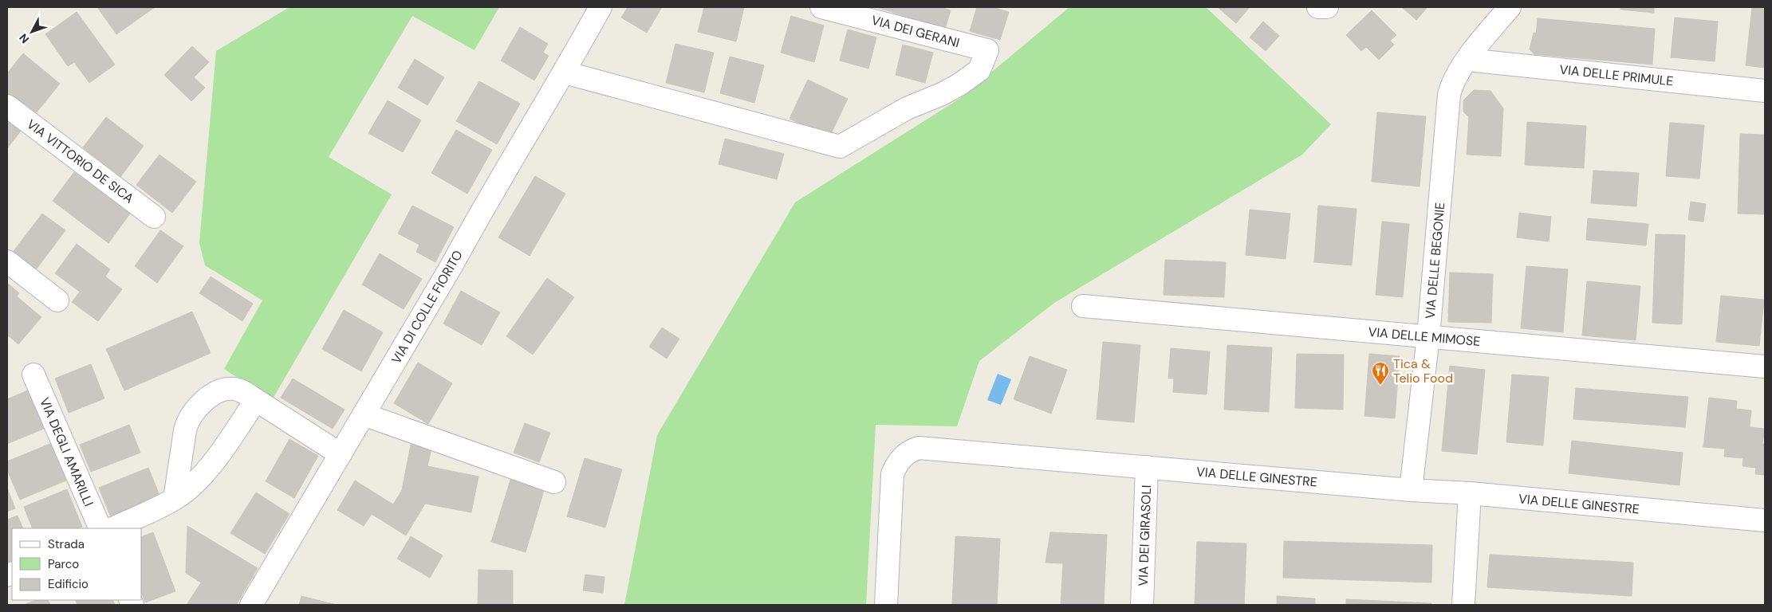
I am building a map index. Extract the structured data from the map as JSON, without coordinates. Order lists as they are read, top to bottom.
{
  "streets": {
    "street": [
      "VIA DEI GERANI",
      "VIA DELLE PRIMULE",
      "VIA VITTORIO DE SICA",
      "VIA DELLE BEGONIE",
      "VIA DI COLLE FIORITO",
      "VIA DELLE MIMOSE",
      "VIA DEGLI AMARILLI",
      "VIA DELLE GINESTRE",
      "VIA DEI GIRASOLI"
    ]
  },
  "crossings": [
    ["VIA DEI GERANI", "VIA DI COLLE FIORITO"],
    ["VIA DELLE PRIMULE", "VIA DELLE BEGONIE"],
    ["VIA DELLE BEGONIE", "VIA DELLE MIMOSE"],
    ["VIA DELLE BEGONIE", "VIA DELLE GINESTRE"],
    ["VIA DELLE GINESTRE", "VIA DEI GIRASOLI"]
  ],
  "places": {
    "restaurant": ["Tica & Telio Food"]
  },
  "legend": ["Strada", "Parco", "Edificio"],
  "north": "bottom left"
}
